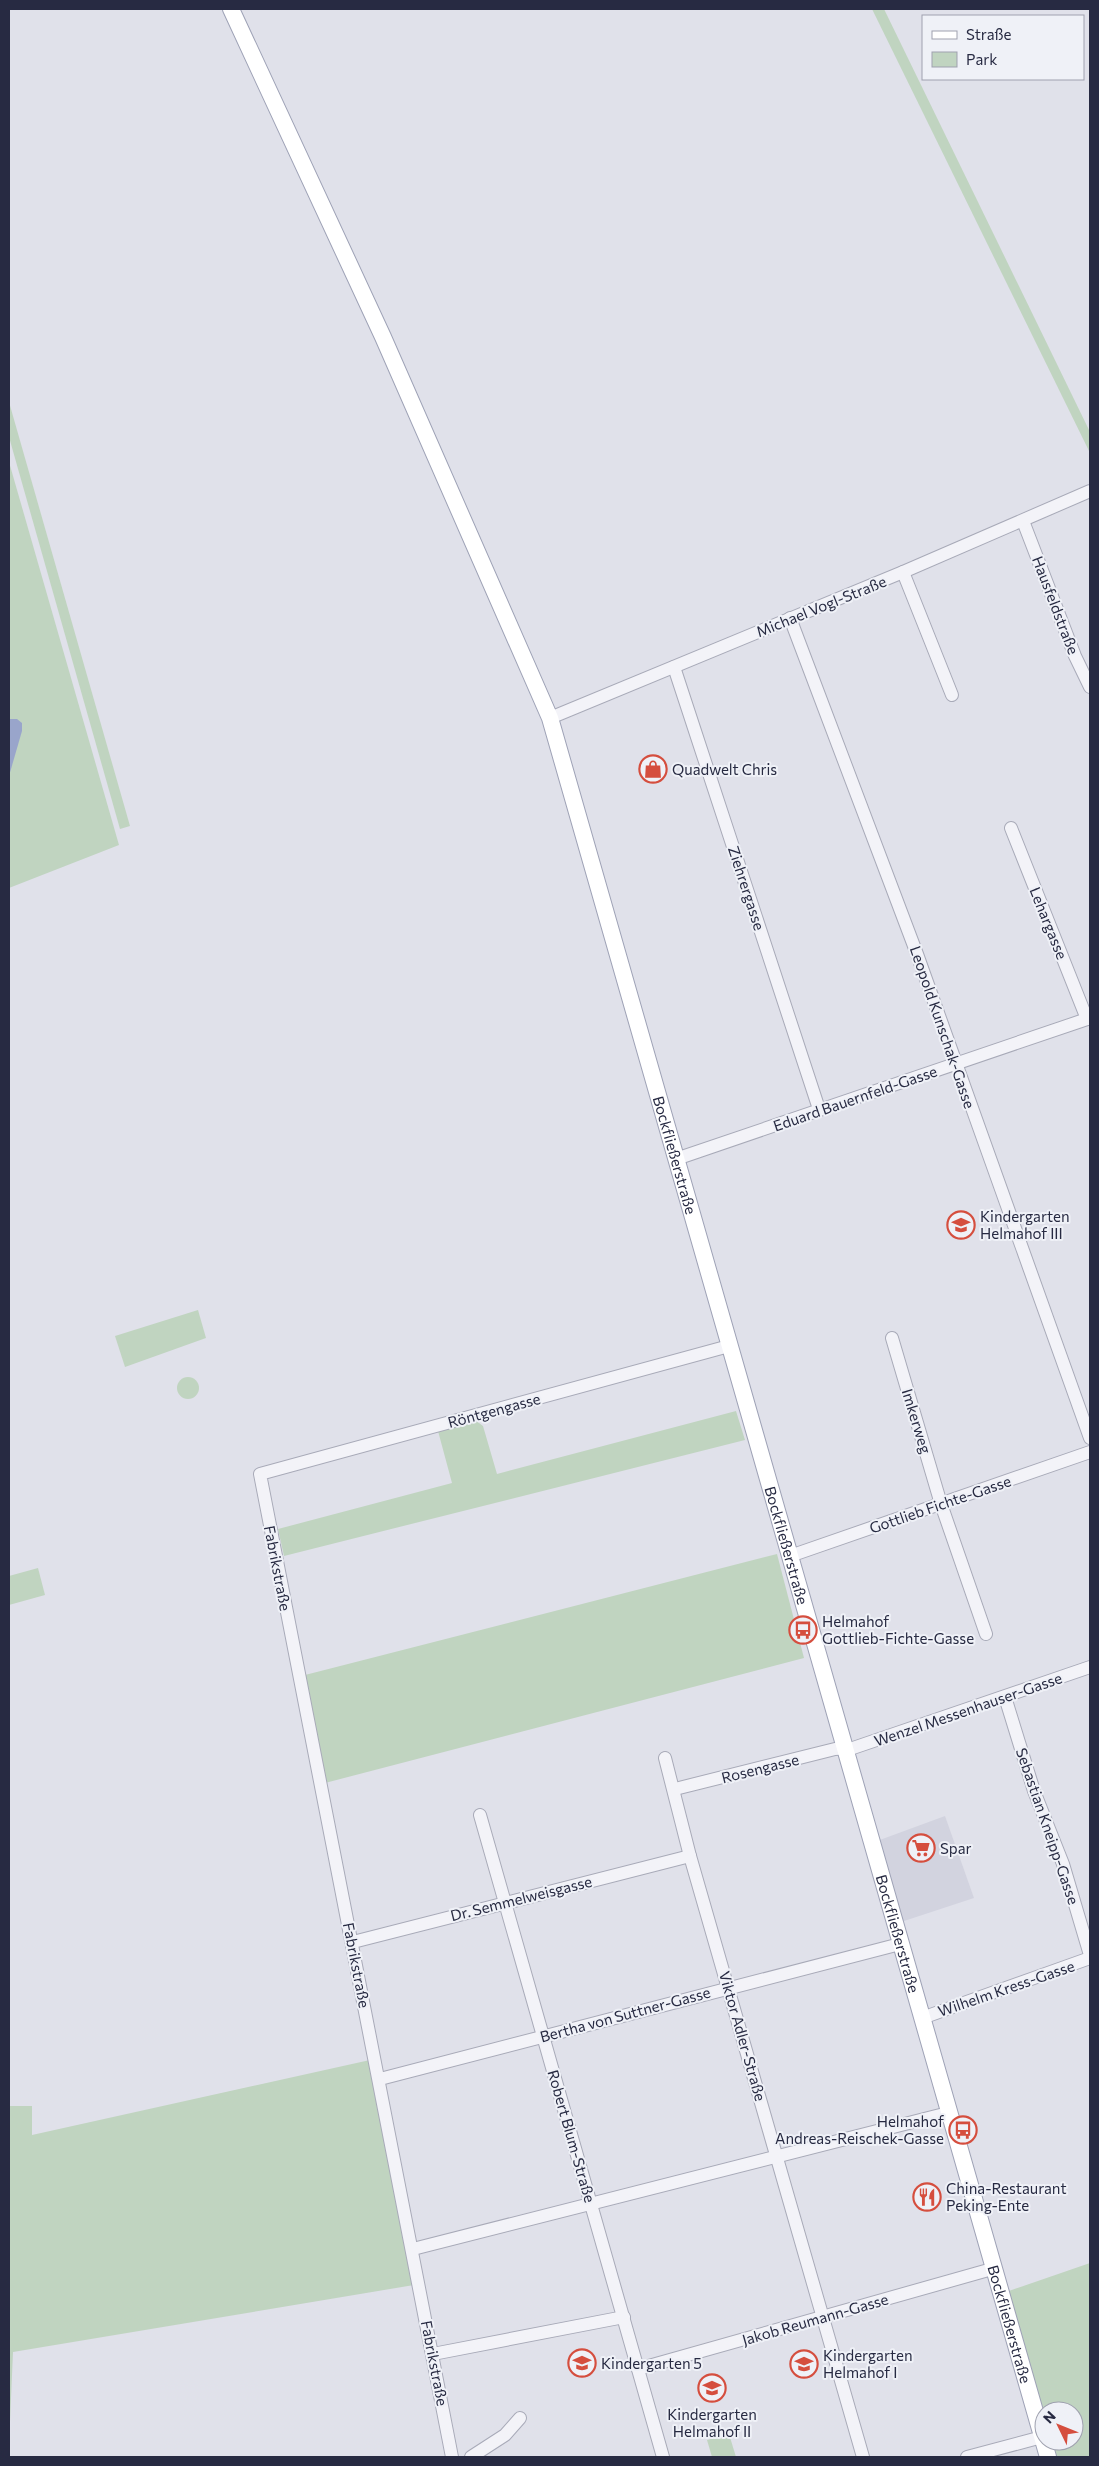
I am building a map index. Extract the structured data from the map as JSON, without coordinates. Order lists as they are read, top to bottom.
{
  "streets": {
    "main road": ["Bockfließerstraße"],
    "street": [
      "Hausfeldstraße",
      "Michael Vogl-Straße",
      "Ziehrergasse",
      "Lehargasse",
      "Leopold Kunschak-Gasse",
      "Eduard Bauernfeld-Gasse",
      "Röntgengasse",
      "Imkerweg",
      "Gottlieb Fichte-Gasse",
      "Fabrikstraße",
      "Wenzel Messenhauser-Gasse",
      "Rosengasse",
      "Sebastian Kneipp-Gasse",
      "Dr. Semmelweisgasse",
      "Wilhelm Kress-Gasse",
      "Bertha von Suttner-Gasse",
      "Viktor Adler-Straße",
      "Robert Blum-Straße",
      "Jakob Reumann-Gasse"
    ]
  },
  "crossings": [
    ["Hausfeldstraße", "Michael Vogl-Straße"],
    ["Michael Vogl-Straße", "Ziehrergasse"],
    ["Michael Vogl-Straße", "Leopold Kunschak-Gasse"],
    ["Michael Vogl-Straße", "Bockfließerstraße"],
    ["Ziehrergasse", "Eduard Bauernfeld-Gasse"],
    ["Lehargasse", "Eduard Bauernfeld-Gasse"],
    ["Leopold Kunschak-Gasse", "Eduard Bauernfeld-Gasse"],
    ["Eduard Bauernfeld-Gasse", "Bockfließerstraße"],
    ["Bockfließerstraße", "Röntgengasse"],
    ["Bockfließerstraße", "Gottlieb Fichte-Gasse"],
    ["Bockfließerstraße", "Wenzel Messenhauser-Gasse"],
    ["Bockfließerstraße", "Rosengasse"],
    ["Bockfließerstraße", "Wilhelm Kress-Gasse"],
    ["Bockfließerstraße", "Bertha von Suttner-Gasse"],
    ["Bockfließerstraße", "Jakob Reumann-Gasse"],
    ["Röntgengasse", "Fabrikstraße"],
    ["Imkerweg", "Gottlieb Fichte-Gasse"],
    ["Fabrikstraße", "Dr. Semmelweisgasse"],
    ["Fabrikstraße", "Bertha von Suttner-Gasse"],
    ["Wenzel Messenhauser-Gasse", "Rosengasse"],
    ["Wenzel Messenhauser-Gasse", "Sebastian Kneipp-Gasse"],
    ["Rosengasse", "Viktor Adler-Straße"],
    ["Sebastian Kneipp-Gasse", "Wilhelm Kress-Gasse"],
    ["Dr. Semmelweisgasse", "Viktor Adler-Straße"],
    ["Dr. Semmelweisgasse", "Robert Blum-Straße"],
    ["Bertha von Suttner-Gasse", "Viktor Adler-Straße"],
    ["Bertha von Suttner-Gasse", "Robert Blum-Straße"],
    ["Viktor Adler-Straße", "Jakob Reumann-Gasse"],
    ["Robert Blum-Straße", "Jakob Reumann-Gasse"]
  ],
  "places": {
    "shop": ["Quadwelt Chris"],
    "school or university": [
      "Kindergarten Helmahof III",
      "Kindergarten 5",
      "Kindergarten Helmahof I",
      "Kindergarten Helmahof II"
    ],
    "bus stop": ["Helmahof Gottlieb-Fichte-Gasse", "Helmahof Andreas-Reischek-Gasse"],
    "supermarket": ["Spar"],
    "restaurant": ["China-Restaurant Peking-Ente"]
  },
  "legend": ["Straße", "Park"],
  "north": "top left"
}
